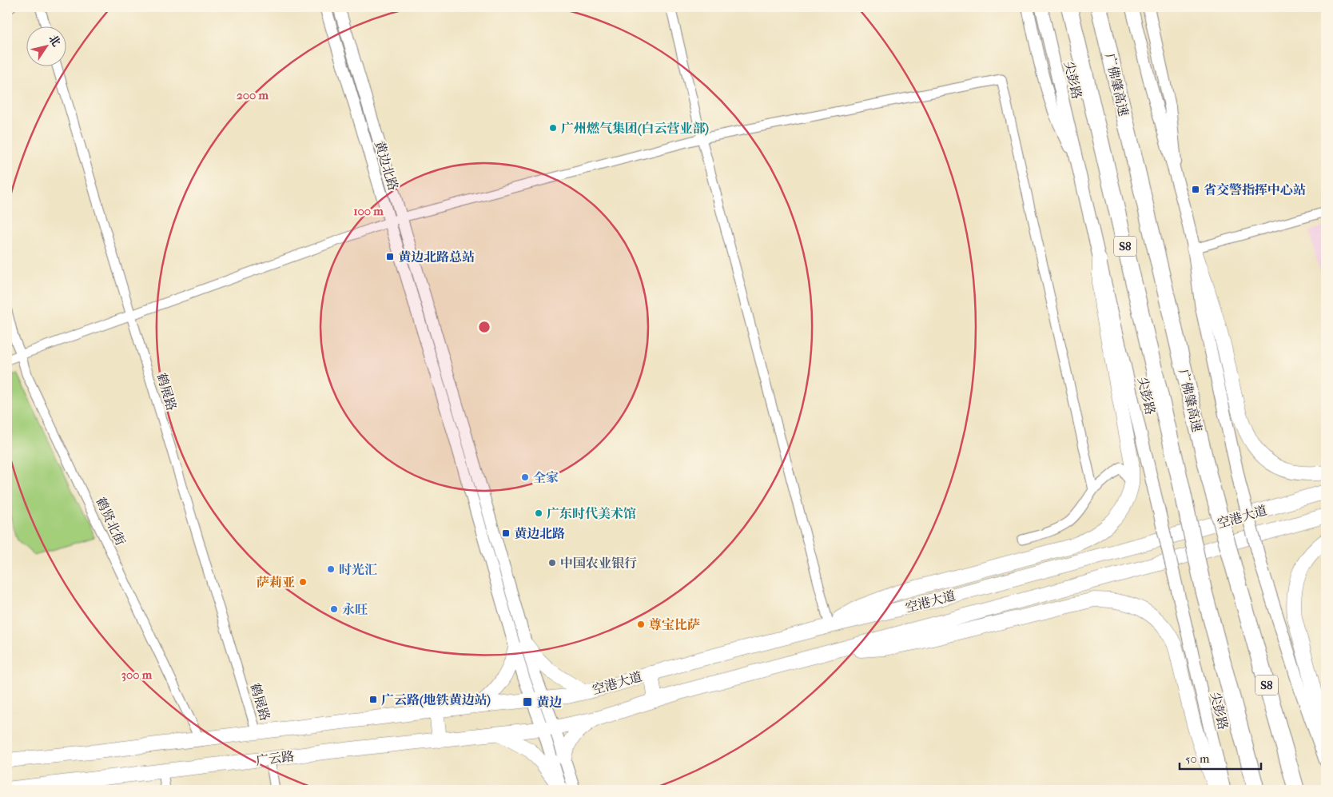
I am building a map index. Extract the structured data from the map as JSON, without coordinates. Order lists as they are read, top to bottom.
{
  "streets": {
    "highway": ["广佛肇高速", "S8"],
    "main road": ["尖彭路", "空港大道", "广云路"],
    "street": ["黄边北路", "鹤展路", "鹤贤北街"]
  },
  "crossings": [
    ["黄边北路", "空港大道"],
    ["黄边北路", "广云路"],
    ["鹤展路", "广云路"],
    ["空港大道", "广云路"],
    ["鹤贤北街", "广云路"]
  ],
  "places": {
    "other": [
      "广州燃气集团(白云营业部)",
      "全家",
      "广东时代美术馆",
      "中国农业银行",
      "时光汇",
      "萨莉亚",
      "永旺",
      "尊宝比萨"
    ],
    "transit": [
      "省交警指挥中心站",
      "黄边北路总站",
      "黄边北路",
      "广云路(地铁黄边站)",
      "黄边"
    ]
  },
  "scale_bar": "50 m",
  "north": "top right",
  "rings": ["200 m", "100 m", "300 m"]
}
